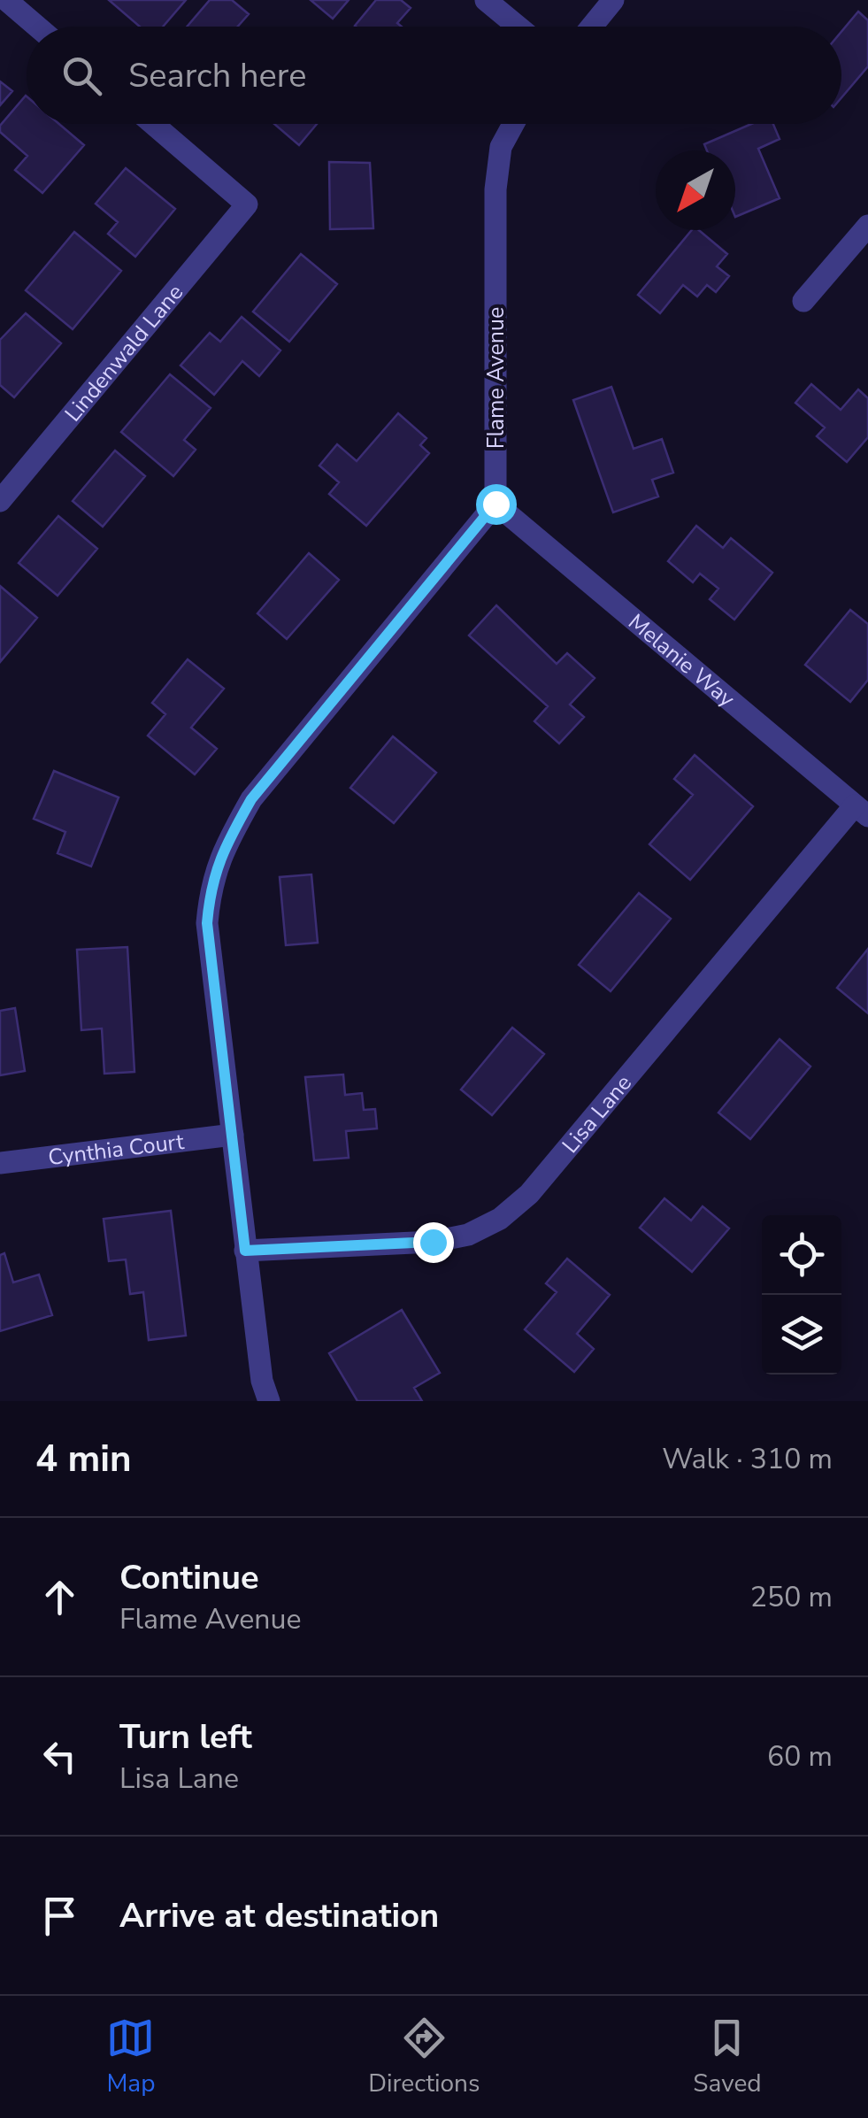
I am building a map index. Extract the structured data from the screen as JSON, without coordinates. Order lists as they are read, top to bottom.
{
  "streets": {
    "street": [
      "Lindenwald Lane",
      "Flame Avenue",
      "Melanie Way",
      "Lisa Lane",
      "Cynthia Court"
    ]
  },
  "crossings": [
    ["Flame Avenue", "Melanie Way"],
    ["Melanie Way", "Lisa Lane"]
  ],
  "north": "bottom left",
  "page": {
    "search": "Search here",
    "heading": ["4 min", "Walk · 310 m"],
    "list": [
      ["Continue", "Flame Avenue", "250 m"],
      ["Turn left", "Lisa Lane", "60 m"],
      "Arrive at destination"
    ],
    "nav": ["Map", "Directions", "Saved"]
  }
}
